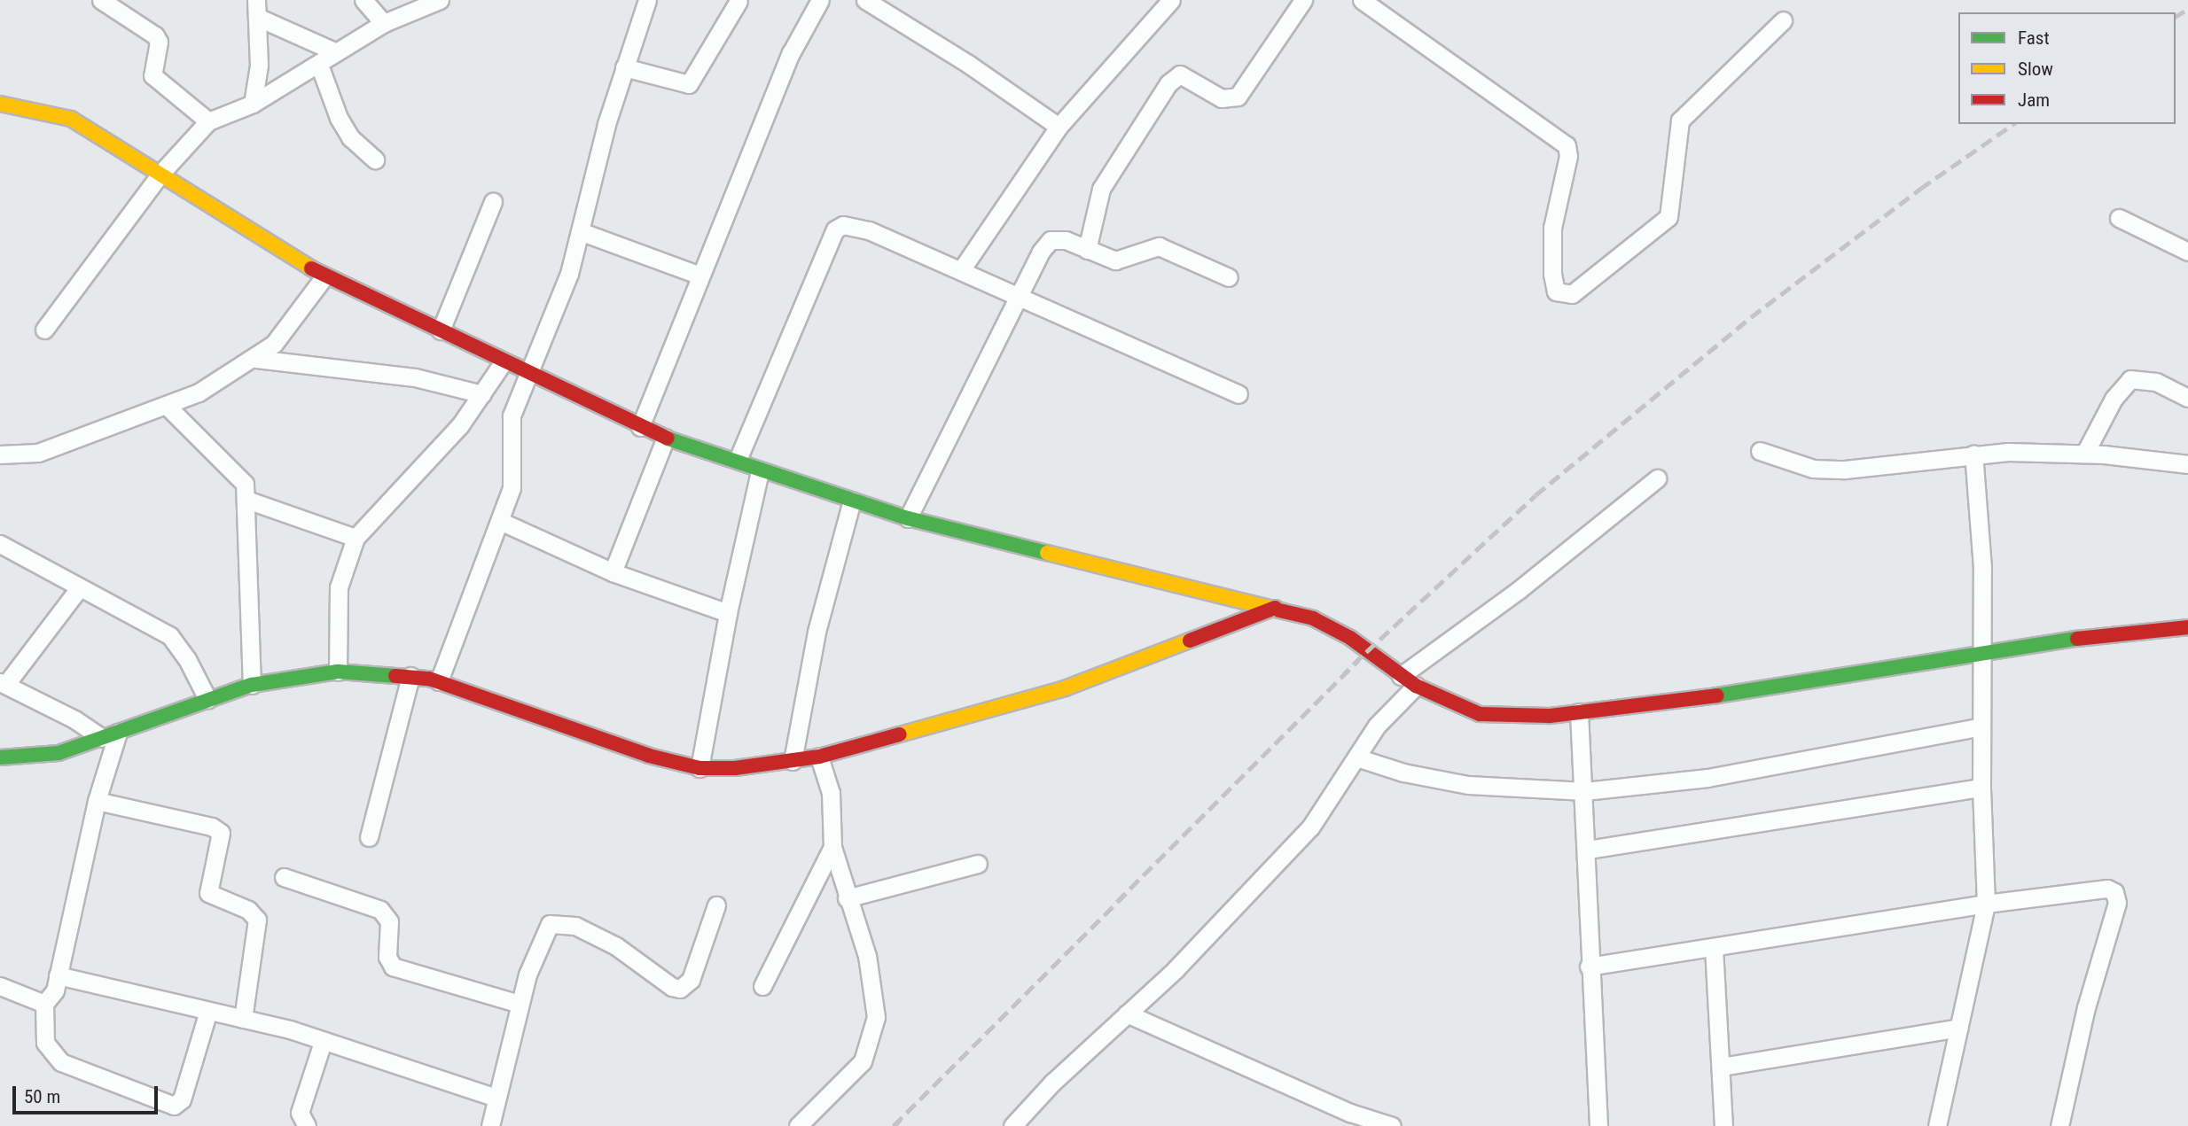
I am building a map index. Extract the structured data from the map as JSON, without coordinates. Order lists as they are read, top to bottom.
{
  "legend": ["Fast", "Slow", "Jam"],
  "scale_bar": "50 m"
}
